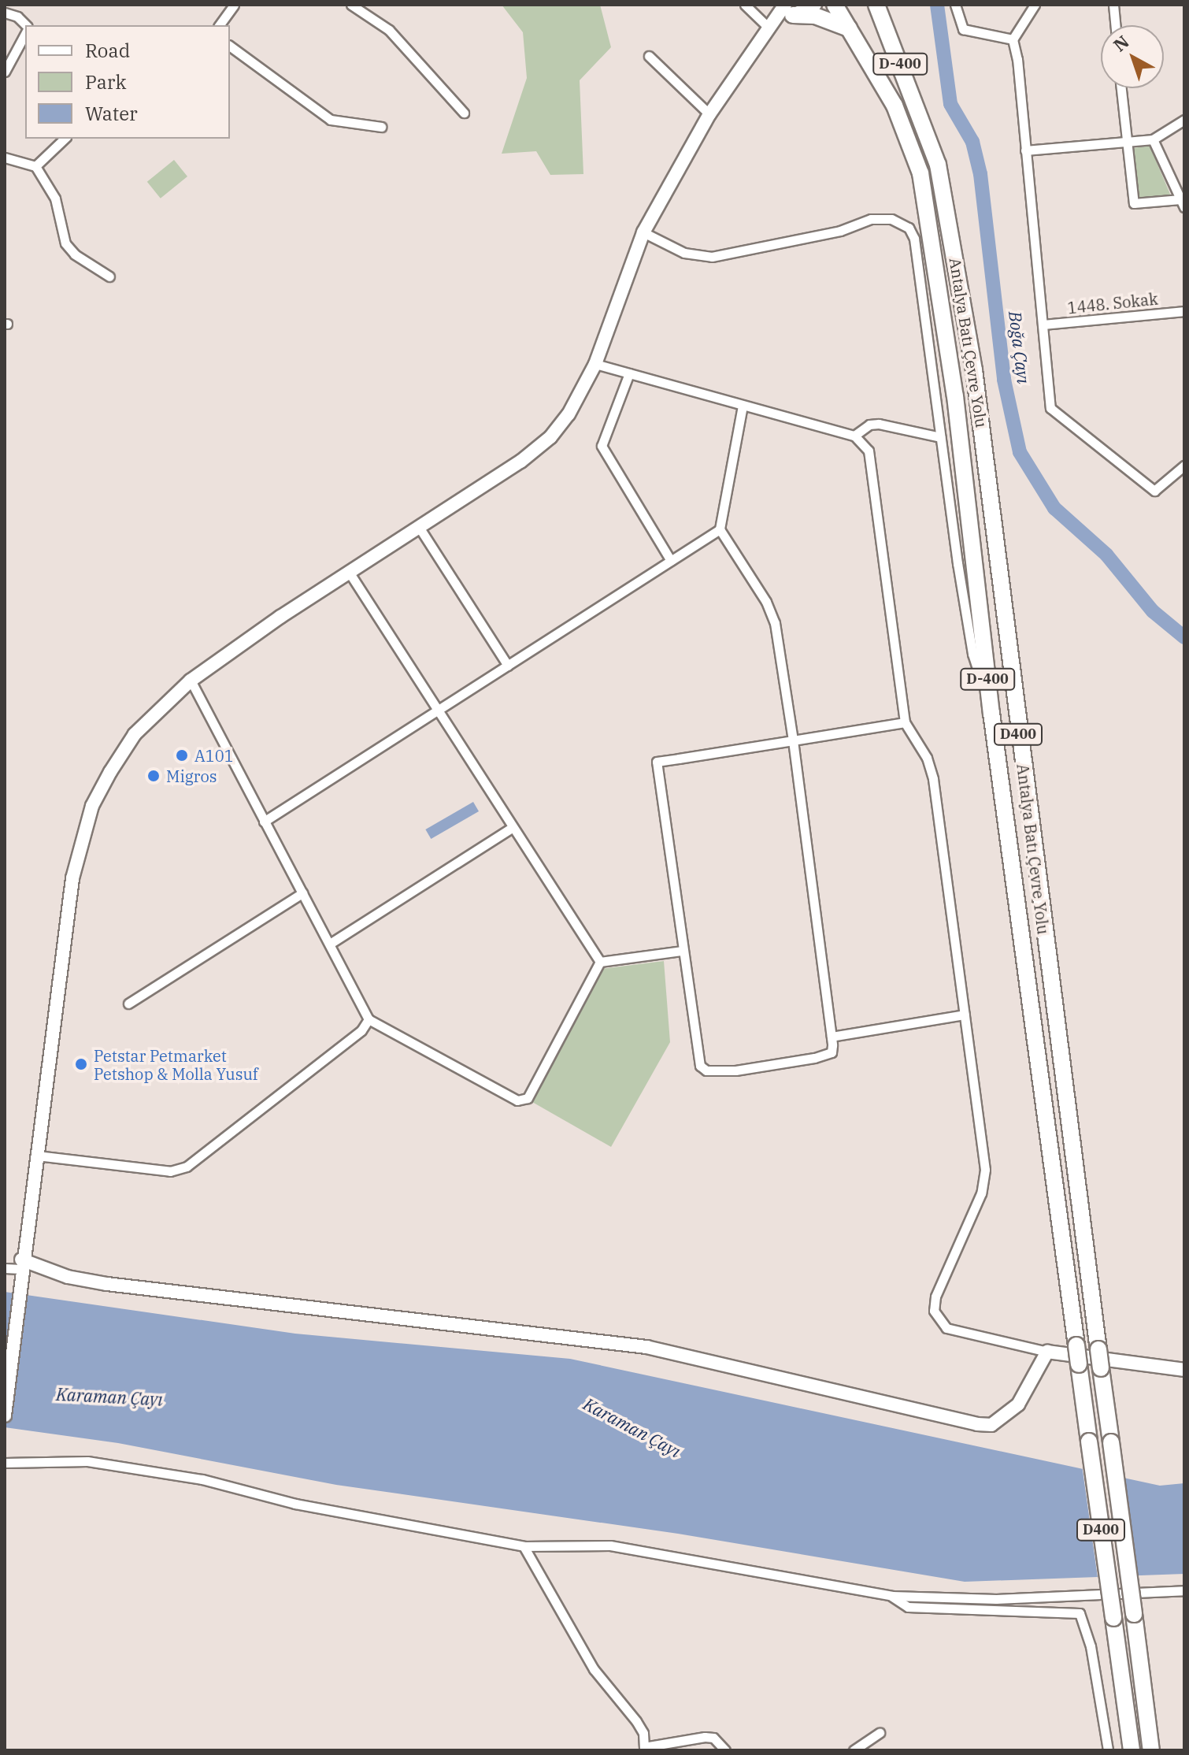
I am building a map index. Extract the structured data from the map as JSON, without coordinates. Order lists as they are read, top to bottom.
{
  "streets": {
    "highway": ["D-400", "Antalya Batı Çevre Yolu", "D400"],
    "street": ["1448. Sokak"]
  },
  "crossings": [
    ["D-400", "D400"]
  ],
  "water": ["Boğa Çayı", "Karaman Çayı"],
  "places": ["A101", "Migros", "Petstar Petmarket Petshop & Molla Yusuf"],
  "legend": ["Road", "Park", "Water"],
  "north": "top left"
}
